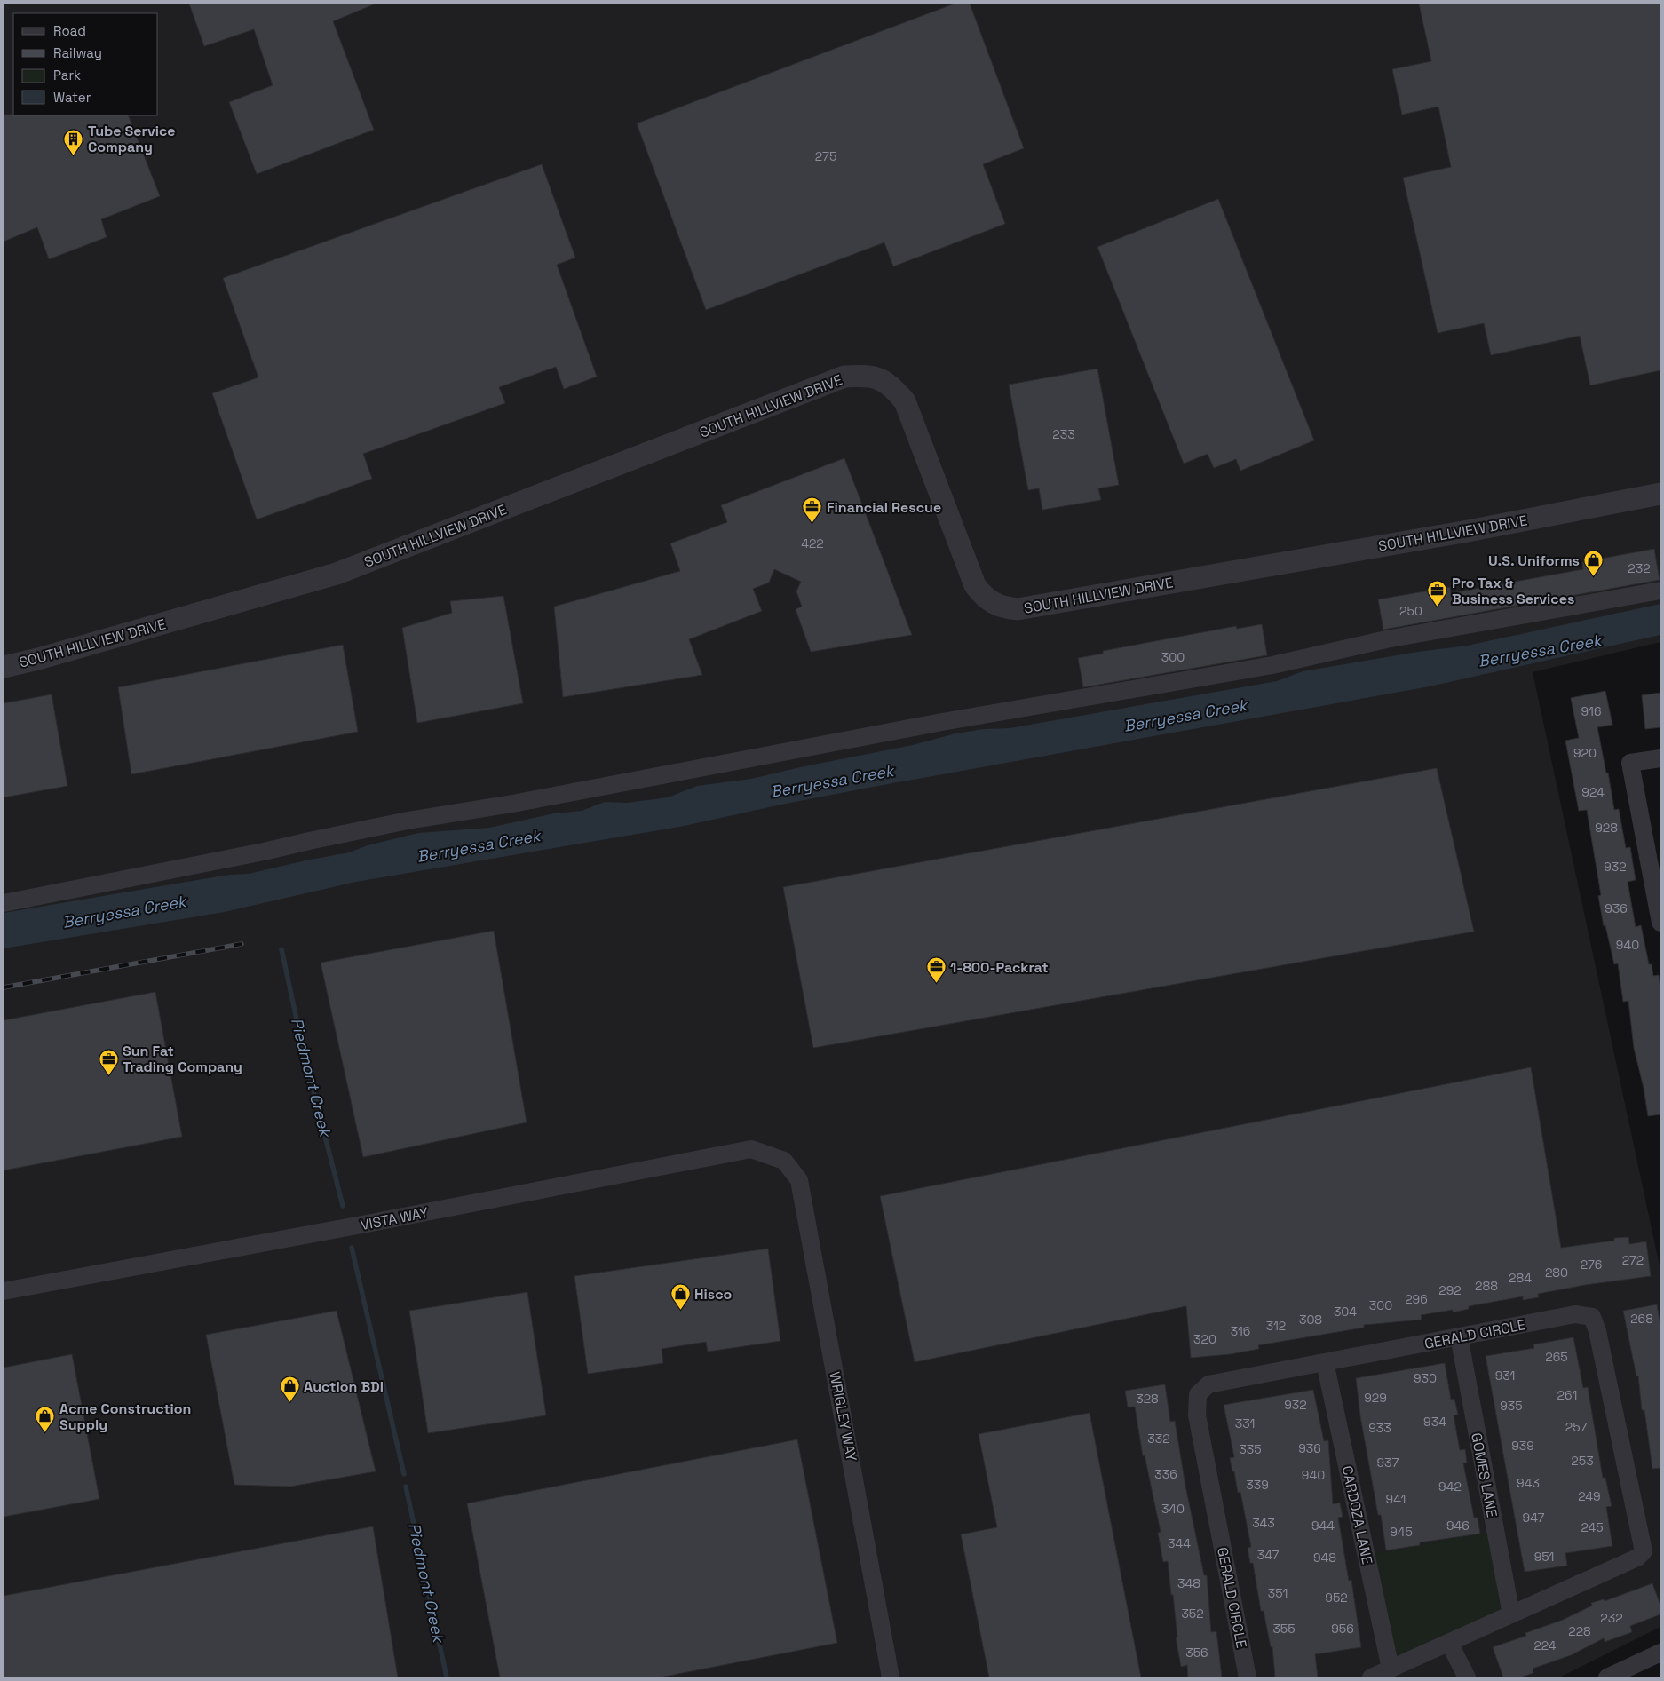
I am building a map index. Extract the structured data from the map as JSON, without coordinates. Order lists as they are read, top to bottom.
{
  "streets": {
    "street": [
      "SOUTH HILLVIEW DRIVE",
      "VISTA WAY",
      "GERALD CIRCLE",
      "WRIGLEY WAY",
      "GOMES LANE",
      "CARDOZA LANE"
    ]
  },
  "crossings": [
    ["VISTA WAY", "WRIGLEY WAY"],
    ["GERALD CIRCLE", "GOMES LANE"],
    ["GERALD CIRCLE", "CARDOZA LANE"]
  ],
  "water": ["Berryessa Creek", "Piedmont Creek"],
  "places": {
    "building": ["Tube Service Company"],
    "office": [
      "Financial Rescue",
      "Pro Tax & Business Services",
      "1-800-Packrat",
      "Sun Fat Trading Company"
    ],
    "shop": [
      "U.S. Uniforms",
      "Hisco",
      "Auction BDI",
      "Acme Construction Supply"
    ]
  },
  "house_numbers": [
    "275",
    "233",
    "422",
    "232",
    "250",
    "300",
    "916",
    "920",
    "924",
    "928",
    "932",
    "936",
    "940",
    "272",
    "276",
    "280",
    "284",
    "288",
    "292",
    "296",
    "300",
    "304",
    "268",
    "308",
    "312",
    "316",
    "320",
    "265",
    "931",
    "930",
    "261",
    "929",
    "328",
    "932",
    "935",
    "934",
    "331",
    "257",
    "933",
    "332",
    "939",
    "936",
    "335",
    "253",
    "937",
    "336",
    "940",
    "943",
    "339",
    "942",
    "249",
    "941",
    "340",
    "947",
    "343",
    "944",
    "946",
    "245",
    "945",
    "344",
    "347",
    "951",
    "948",
    "348",
    "351",
    "952",
    "352",
    "232",
    "355",
    "956",
    "228",
    "224",
    "356"
  ],
  "legend": [
    "Road",
    "Railway",
    "Park",
    "Water"
  ]
}
